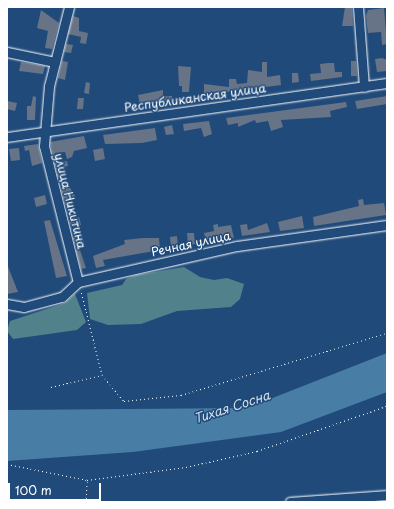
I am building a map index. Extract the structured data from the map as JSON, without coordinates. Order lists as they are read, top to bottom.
{
  "streets": {
    "street": ["Республиканская улица", "улица Никитина", "Речная улица"]
  },
  "crossings": [
    ["Республиканская улица", "улица Никитина"],
    ["улица Никитина", "Речная улица"]
  ],
  "water": ["Тихая Сосна"],
  "scale_bar": "100 m"
}
